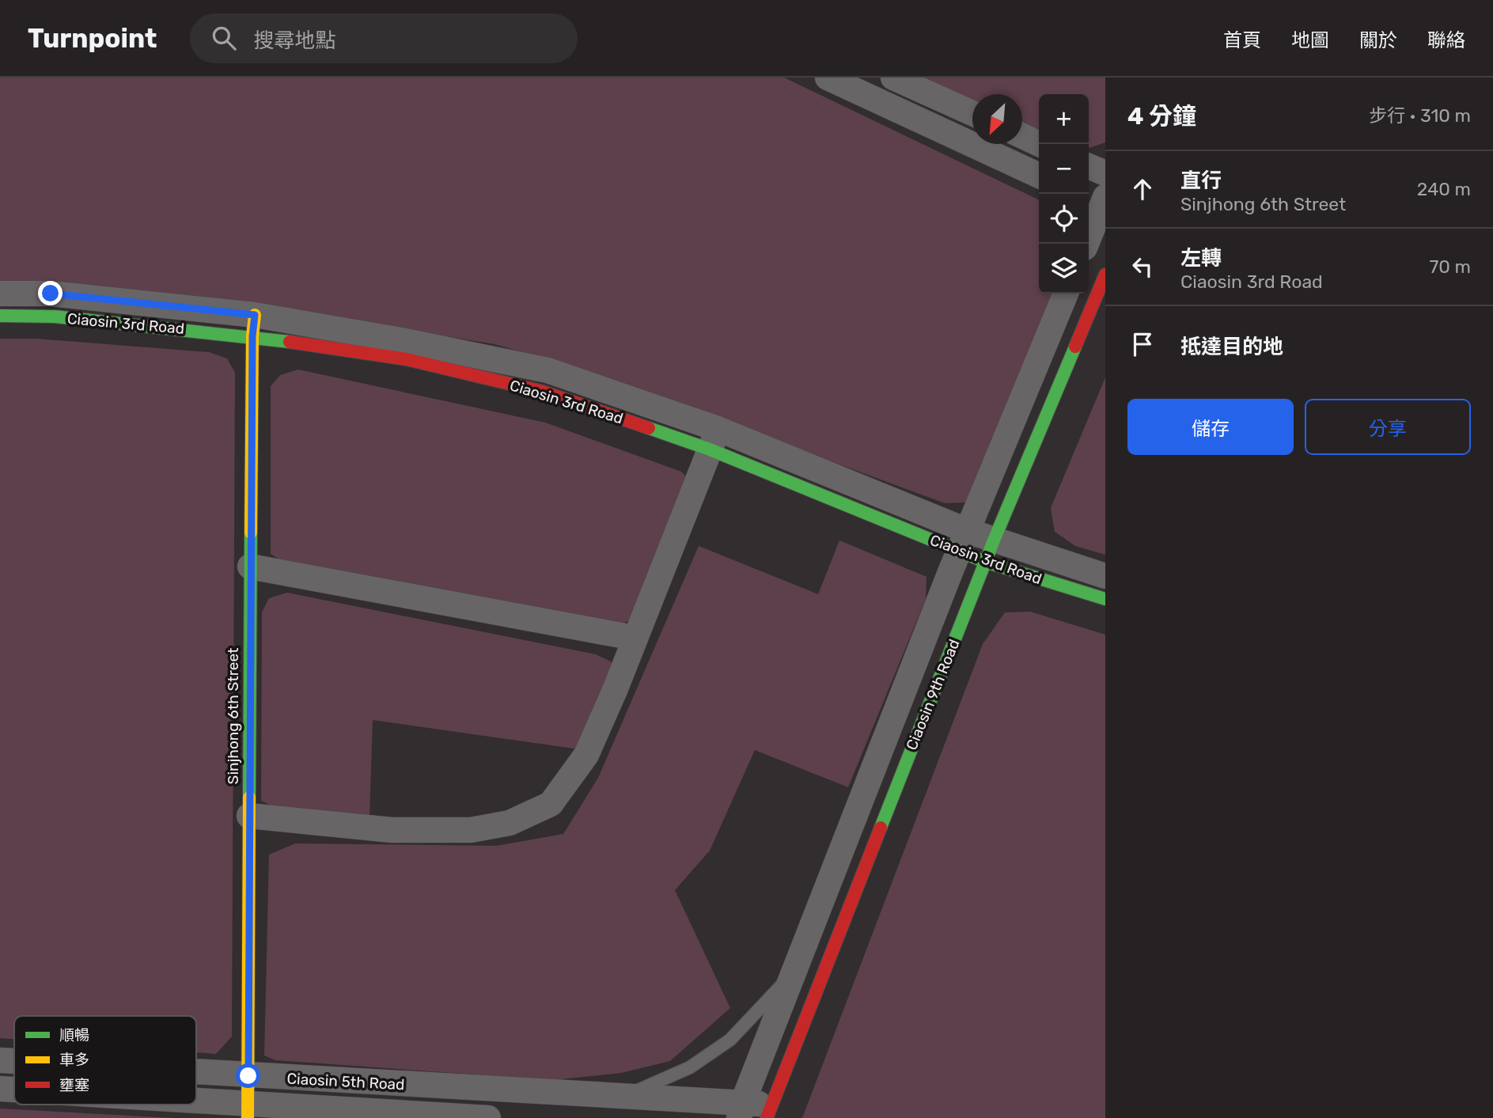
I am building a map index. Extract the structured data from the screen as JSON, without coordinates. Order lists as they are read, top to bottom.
{
  "streets": {
    "street": [
      "Ciaosin 3rd Road",
      "Ciaosin 9th Road",
      "Sinjhong 6th Street",
      "Ciaosin 5th Road"
    ]
  },
  "crossings": [
    ["Ciaosin 3rd Road", "Ciaosin 9th Road"],
    ["Ciaosin 3rd Road", "Sinjhong 6th Street"],
    ["Ciaosin 9th Road", "Ciaosin 5th Road"],
    ["Sinjhong 6th Street", "Ciaosin 5th Road"]
  ],
  "legend": ["順暢", "車多", "壅塞"],
  "north": "bottom left",
  "page": {
    "header": "Turnpoint",
    "search": "搜尋地點",
    "nav": [
      "首頁",
      "地圖",
      "關於",
      "聯絡"
    ],
    "heading": ["4 分鐘", "步行 · 310 m"],
    "map_buttons": ["+", "−"],
    "list": [
      ["直行", "Sinjhong 6th Street", "240 m"],
      ["左轉", "Ciaosin 3rd Road", "70 m"],
      "抵達目的地"
    ],
    "buttons": ["儲存", "分享"]
  }
}
